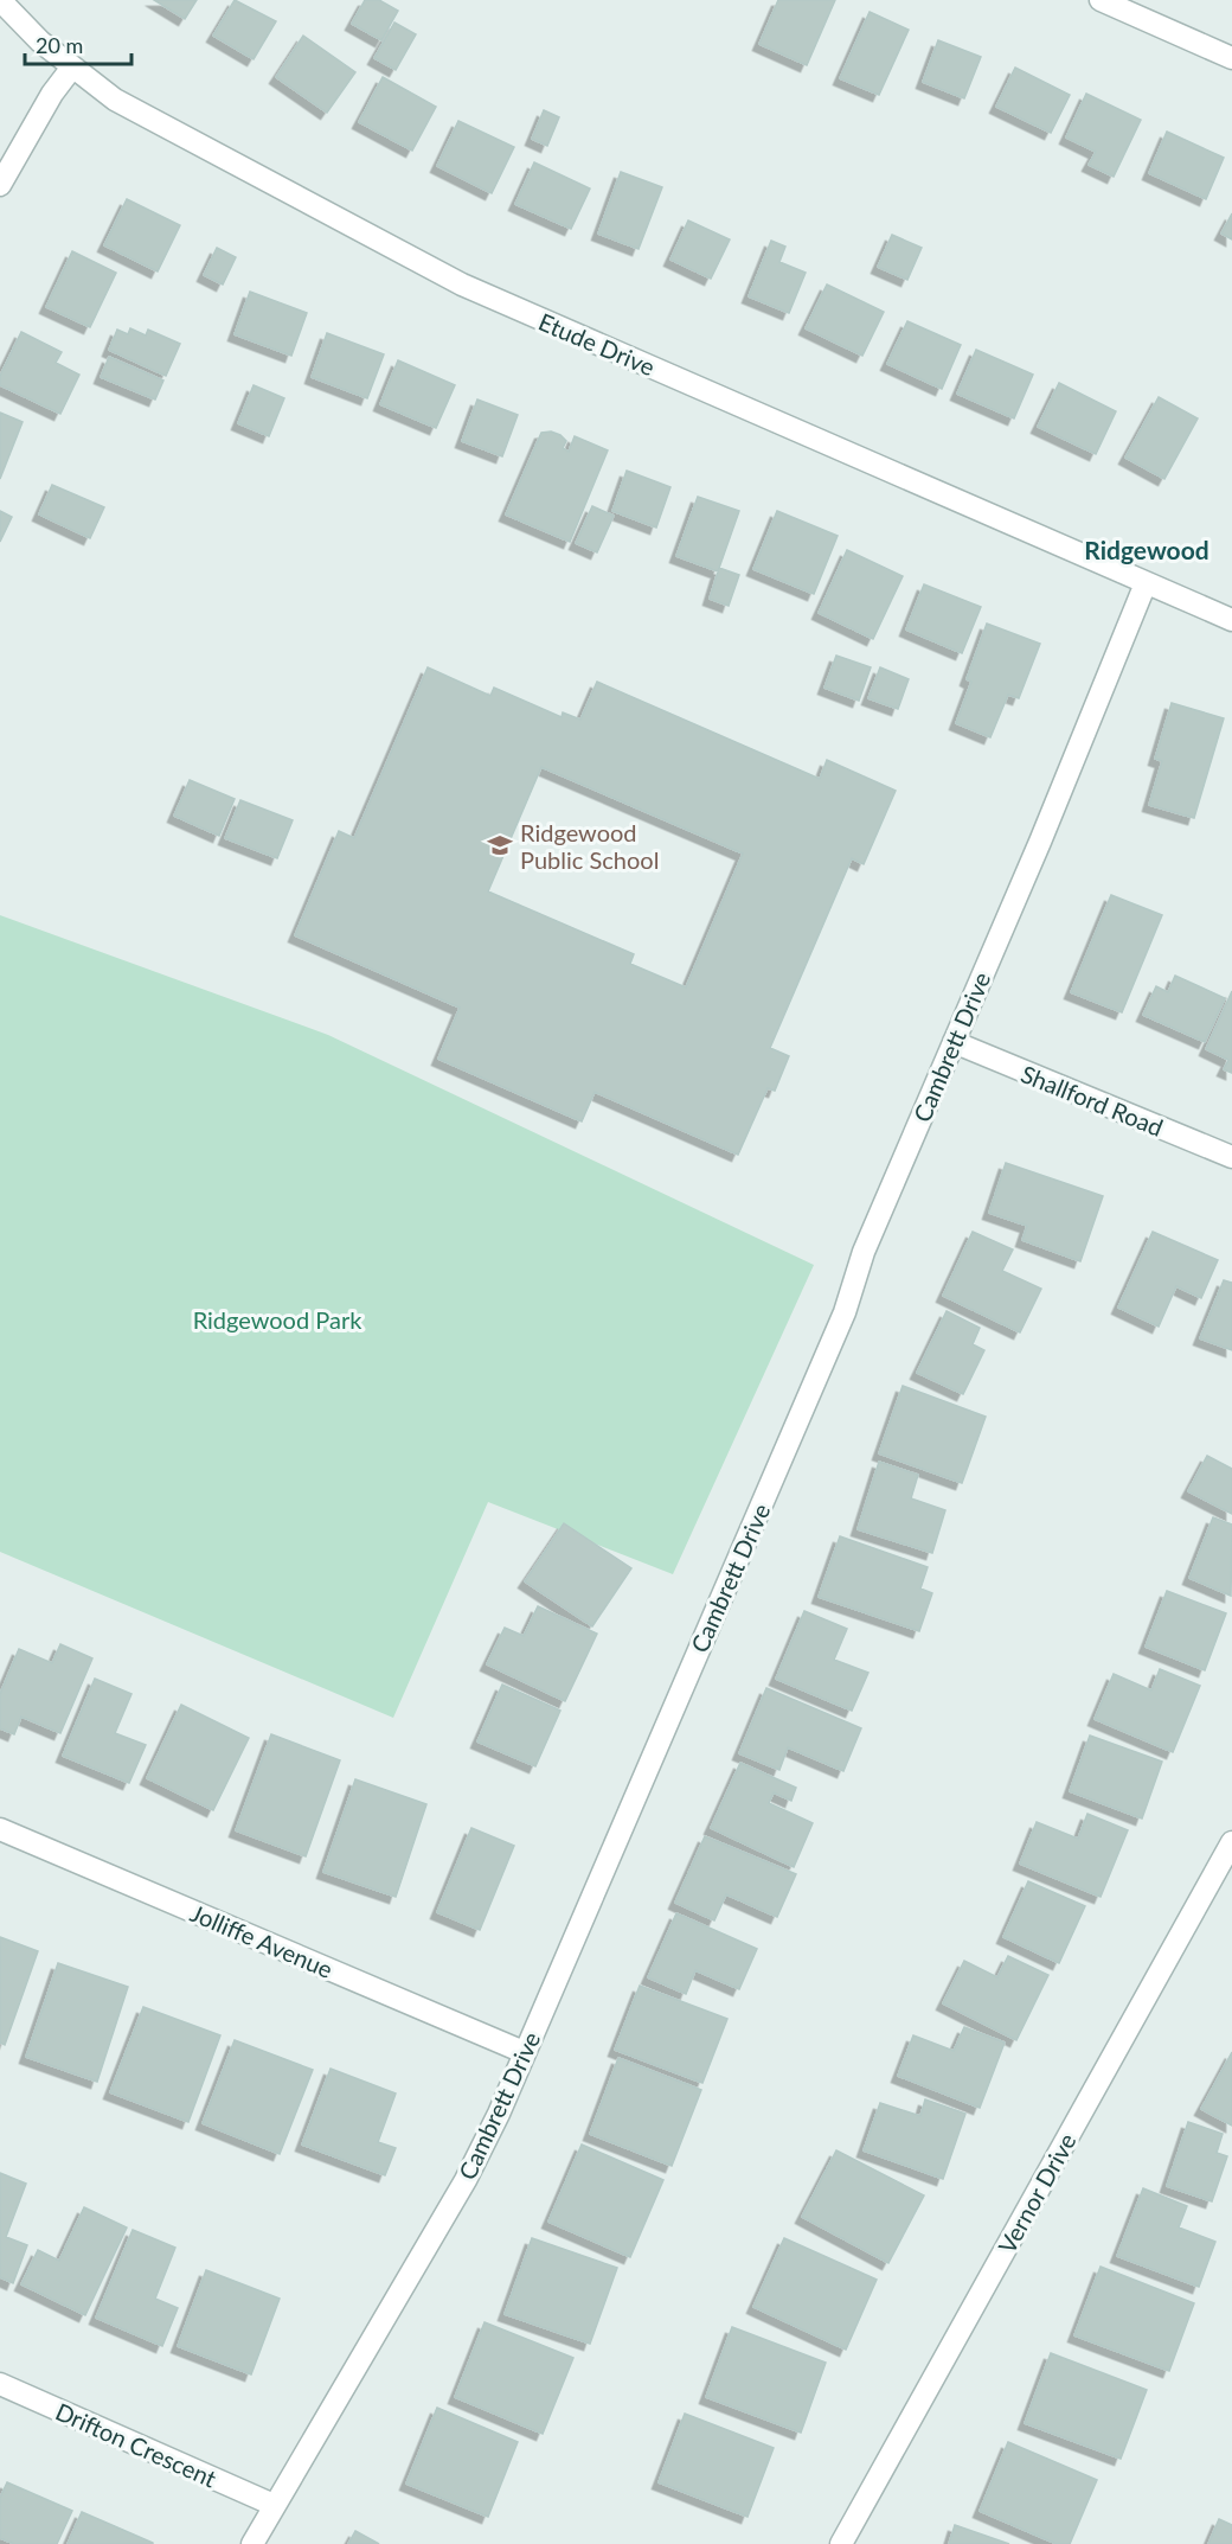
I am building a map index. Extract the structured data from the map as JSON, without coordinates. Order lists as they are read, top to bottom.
{
  "streets": {
    "street": [
      "Etude Drive",
      "Cambrett Drive",
      "Shallford Road",
      "Jolliffe Avenue",
      "Vernor Drive",
      "Drifton Crescent"
    ]
  },
  "crossings": [
    ["Etude Drive", "Cambrett Drive"],
    ["Cambrett Drive", "Shallford Road"],
    ["Cambrett Drive", "Jolliffe Avenue"],
    ["Cambrett Drive", "Drifton Crescent"]
  ],
  "districts": ["Ridgewood"],
  "parks": ["Ridgewood Park"],
  "places": {
    "school or university": ["Ridgewood Public School"]
  },
  "scale_bar": "20 m"
}
